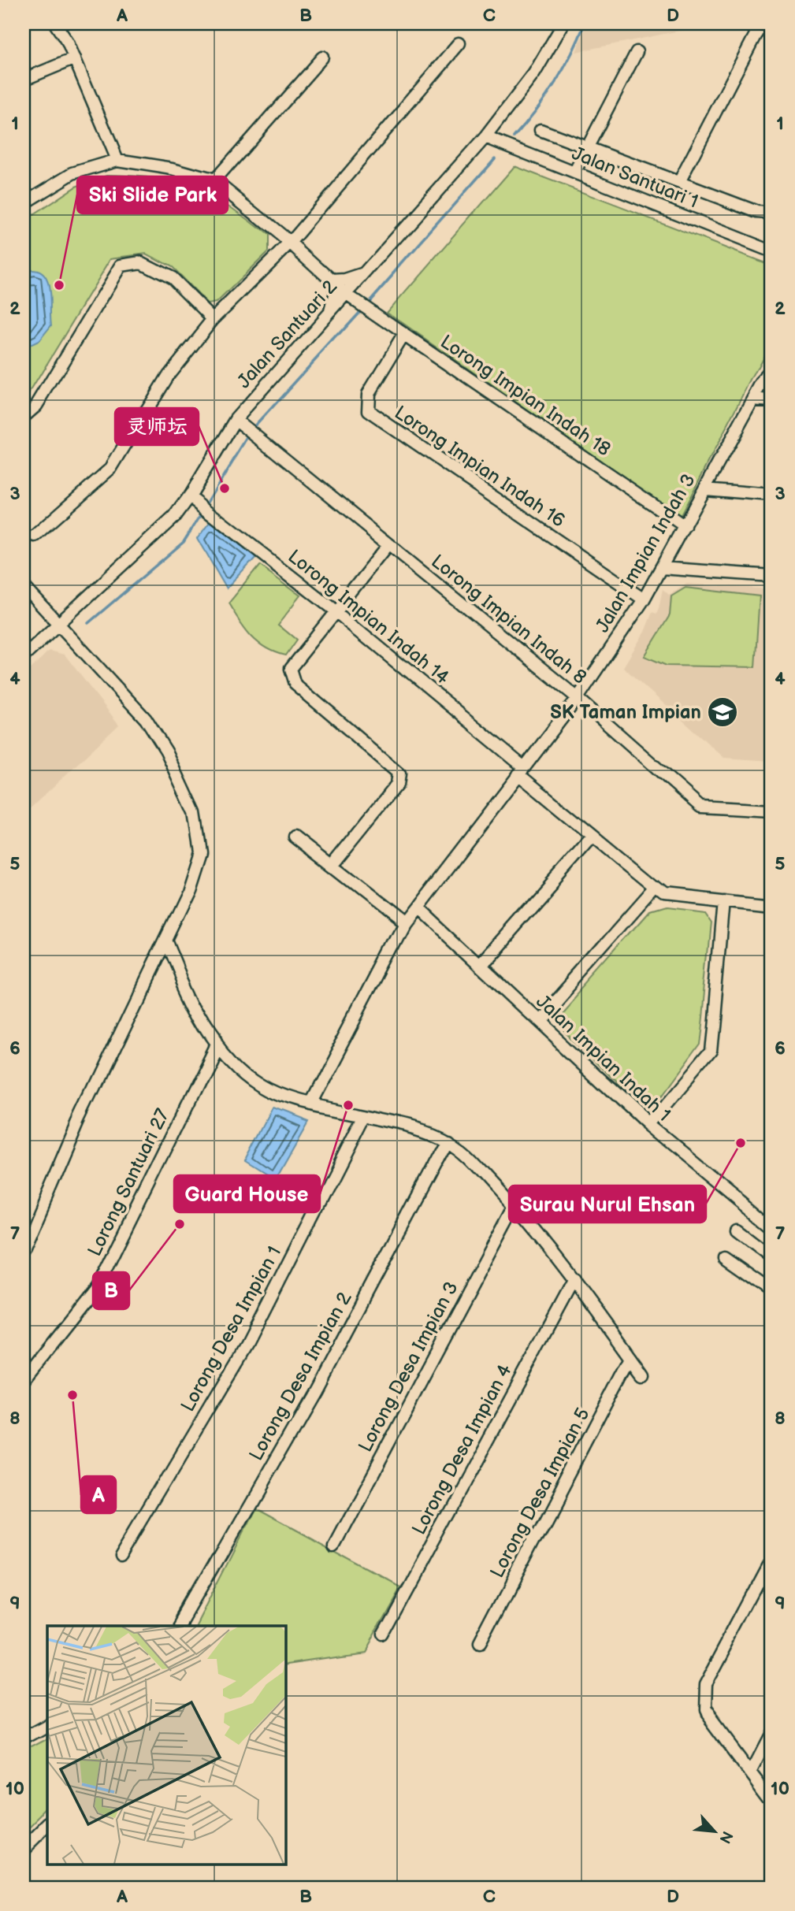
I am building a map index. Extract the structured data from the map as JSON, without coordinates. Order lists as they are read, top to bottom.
{
  "streets": {
    "street": [
      "Jalan Santuari 1",
      "Jalan Santuari 2",
      "Lorong Impian Indah 18",
      "Lorong Impian Indah 16",
      "Jalan Impian Indah 3",
      "Lorong Impian Indah 14",
      "Lorong Impian Indah 8",
      "Jalan Impian Indah 1",
      "Lorong Santuari 27",
      "Lorong Desa Impian 1",
      "Lorong Desa Impian 3",
      "Lorong Desa Impian 2",
      "Lorong Desa Impian 4",
      "Lorong Desa Impian 5"
    ]
  },
  "crossings": [
    ["Jalan Santuari 1", "Jalan Santuari 2"],
    ["Jalan Santuari 2", "Lorong Impian Indah 18"],
    ["Jalan Santuari 2", "Lorong Impian Indah 14"],
    ["Jalan Santuari 2", "Lorong Impian Indah 8"],
    ["Lorong Impian Indah 18", "Lorong Impian Indah 16"],
    ["Lorong Impian Indah 18", "Jalan Impian Indah 3"],
    ["Lorong Impian Indah 16", "Jalan Impian Indah 3"],
    ["Jalan Impian Indah 3", "Lorong Impian Indah 14"],
    ["Jalan Impian Indah 3", "Lorong Impian Indah 8"],
    ["Jalan Impian Indah 3", "Jalan Impian Indah 1"]
  ],
  "places": {
    "other": [
      "Ski Slide Park",
      "灵师坛",
      "Guard House",
      "Surau Nurul Ehsan",
      "B",
      "A"
    ],
    "school or university": ["SK Taman Impian"]
  },
  "north": "bottom right",
  "grid": {
    "columns": [
      "A",
      "B",
      "C",
      "D"
    ],
    "rows": [
      "1",
      "2",
      "3",
      "4",
      "5",
      "6",
      "7",
      "8",
      "9",
      "10"
    ]
  }
}
